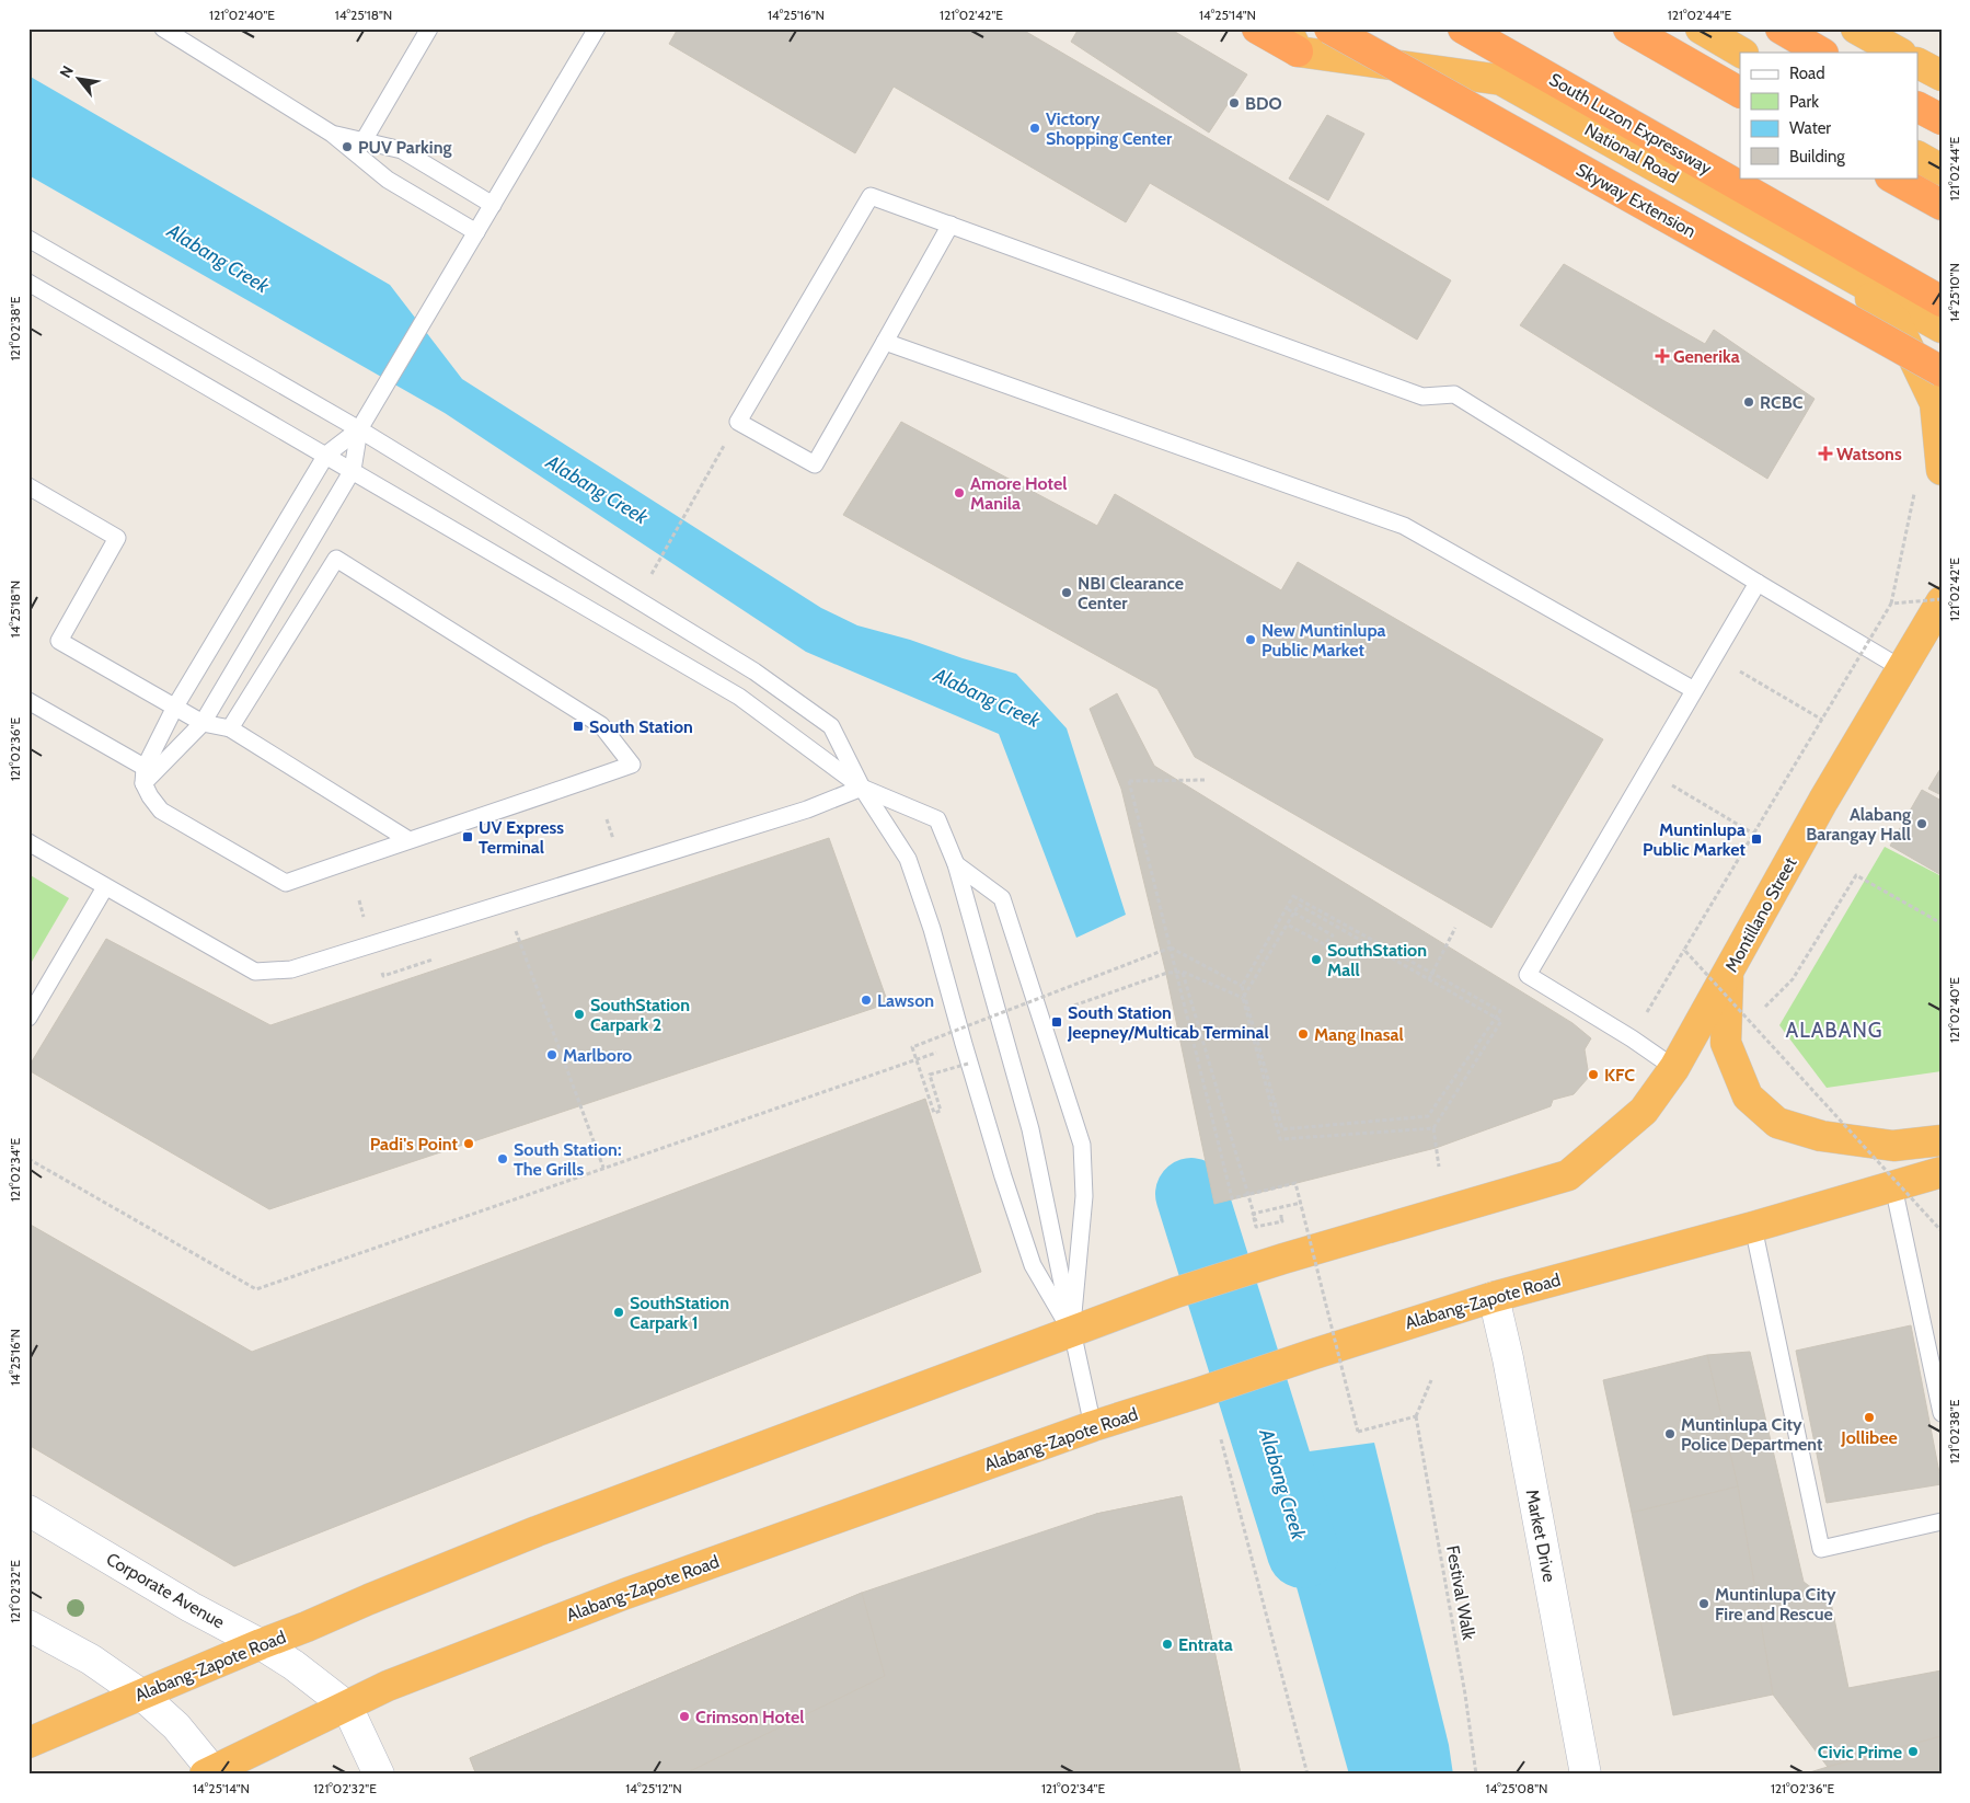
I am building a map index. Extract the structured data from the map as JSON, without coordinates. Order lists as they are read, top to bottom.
{
  "streets": {
    "highway": [
      "South Luzon Expressway",
      "National Road",
      "Skyway Extension",
      "Montillano Street",
      "Alabang-Zapote Road"
    ],
    "street": ["Market Drive", "Corporate Avenue"],
    "path": ["Festival Walk"]
  },
  "crossings": [
    ["Montillano Street", "Alabang-Zapote Road"],
    ["Alabang-Zapote Road", "Market Drive"],
    ["Alabang-Zapote Road", "Corporate Avenue"]
  ],
  "districts": ["ALABANG"],
  "water": ["Alabang Creek"],
  "places": {
    "other": [
      "BDO",
      "Victory Shopping Center",
      "PUV Parking",
      "RCBC",
      "Amore Hotel Manila",
      "NBI Clearance Center",
      "New Muntinlupa Public Market",
      "Alabang Barangay Hall",
      "SouthStation Mall",
      "Lawson",
      "SouthStation Carpark 2",
      "Mang Inasal",
      "Marlboro",
      "KFC",
      "Padi's Point",
      "South Station: The Grills",
      "SouthStation Carpark 1",
      "Jollibee",
      "Muntinlupa City Police Department",
      "Muntinlupa City Fire and Rescue",
      "Entrata",
      "Crimson Hotel",
      "Civic Prime"
    ],
    "health": ["Generika", "Watsons"],
    "transit": [
      "South Station",
      "UV Express Terminal",
      "Muntinlupa Public Market",
      "South Station Jeepney/Multicab Terminal"
    ]
  },
  "legend": [
    "Road",
    "Park",
    "Water",
    "Building"
  ],
  "north": "top left",
  "coordinates": [
    "121°02'40\"E",
    "14°25'18\"N",
    "14°25'16\"N",
    "121°02'42\"E",
    "14°25'14\"N",
    "121°02'44\"E",
    "14°25'10\"N",
    "121°02'38\"E",
    "121°02'36\"E",
    "121°02'34\"E",
    "121°02'32\"E",
    "14°25'12\"N",
    "14°25'08\"N"
  ]
}
